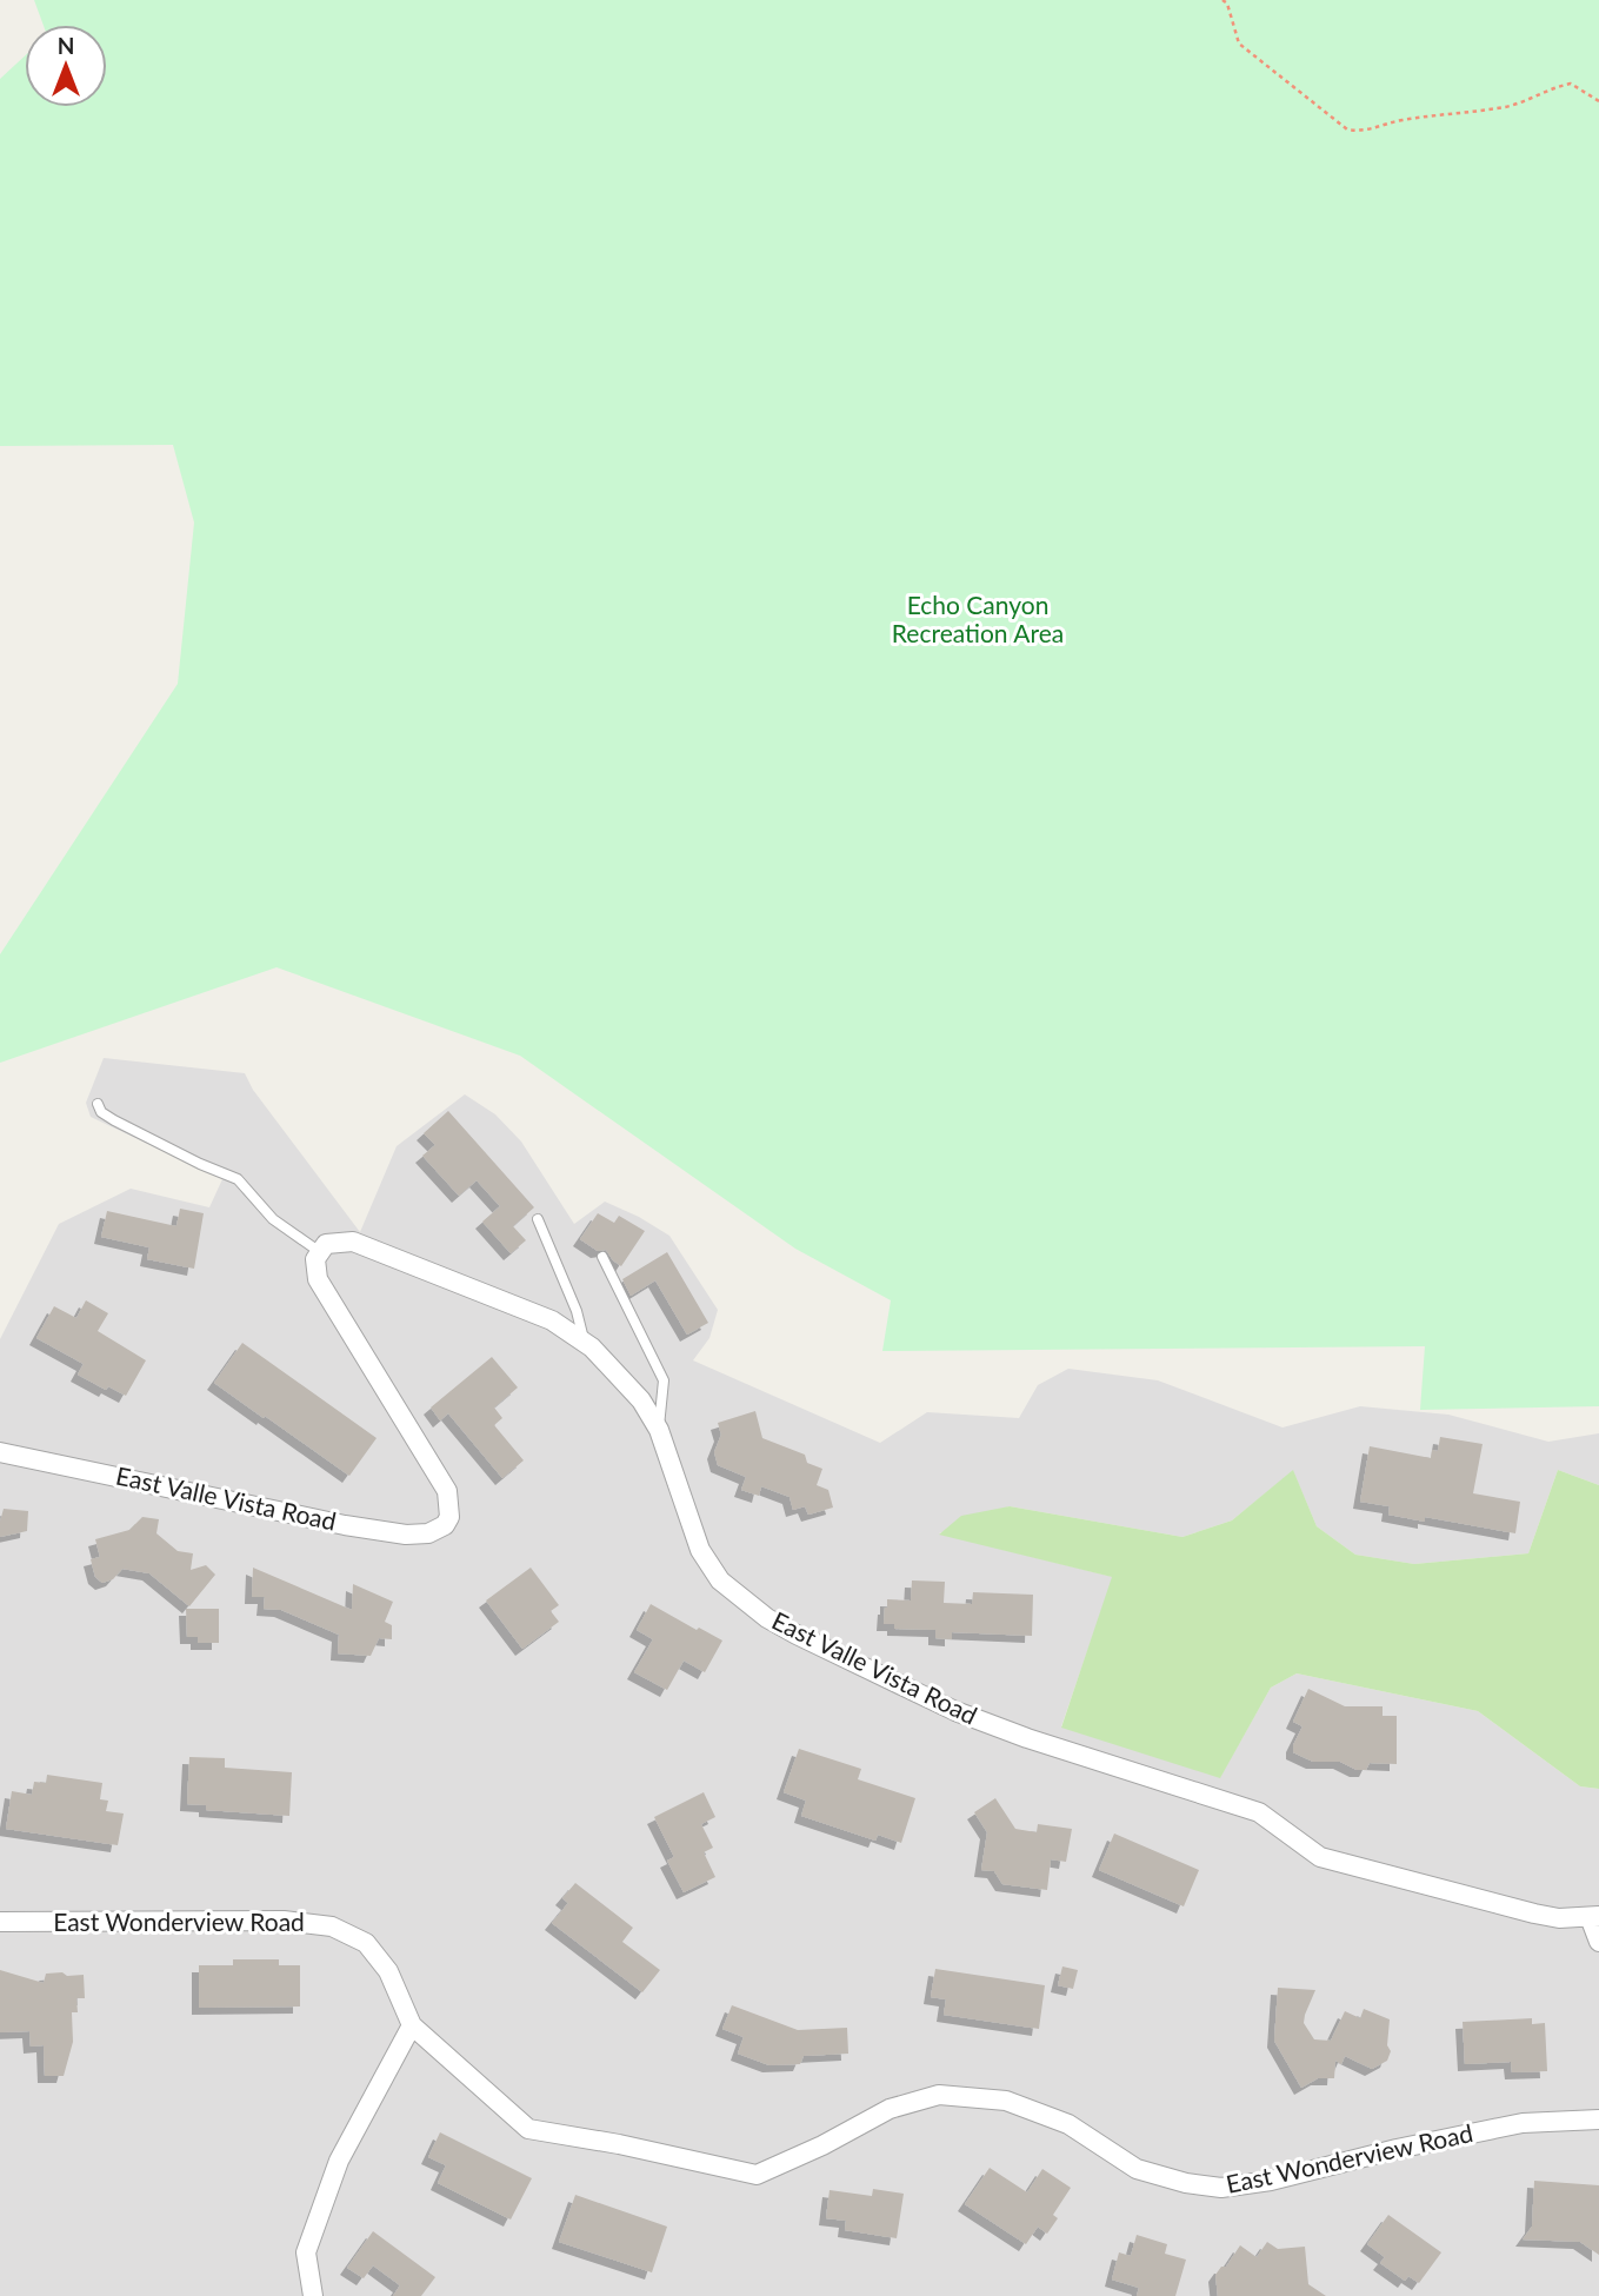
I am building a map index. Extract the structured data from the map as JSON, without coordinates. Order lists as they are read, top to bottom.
{
  "streets": {
    "street": ["East Valle Vista Road", "East Wonderview Road"]
  },
  "parks": ["Echo Canyon Recreation Area"],
  "north": "top"
}
